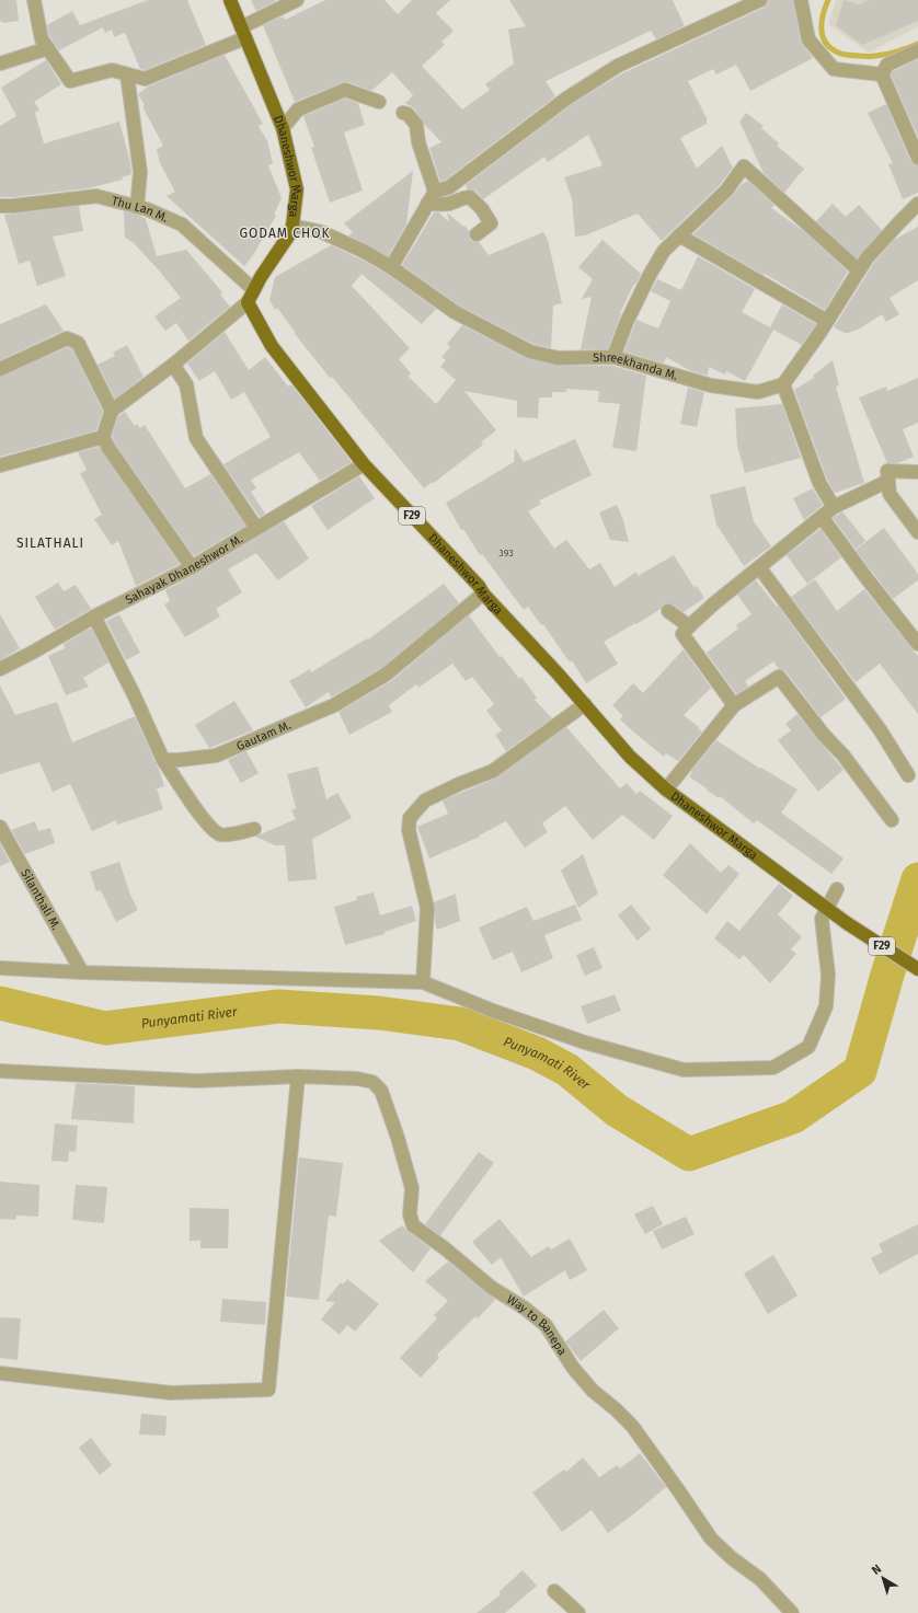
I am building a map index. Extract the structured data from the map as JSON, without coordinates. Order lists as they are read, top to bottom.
{
  "streets": {
    "main road": ["Dhaneshwor Marga", "F29"],
    "street": [
      "Thu Lan M.",
      "Shreekhanda M.",
      "Sahayak Dhaneshwor M.",
      "Gautam M.",
      "Silanthali M.",
      "Way to Banepa"
    ]
  },
  "crossings": [
    ["Dhaneshwor Marga", "Thu Lan M."],
    ["Dhaneshwor Marga", "Shreekhanda M."],
    ["Dhaneshwor Marga", "Sahayak Dhaneshwor M."],
    ["Dhaneshwor Marga", "Gautam M."]
  ],
  "districts": ["GODAM CHOK", "SILATHALI"],
  "water": ["Punyamati River"],
  "house_numbers": ["393"],
  "north": "top left"
}
